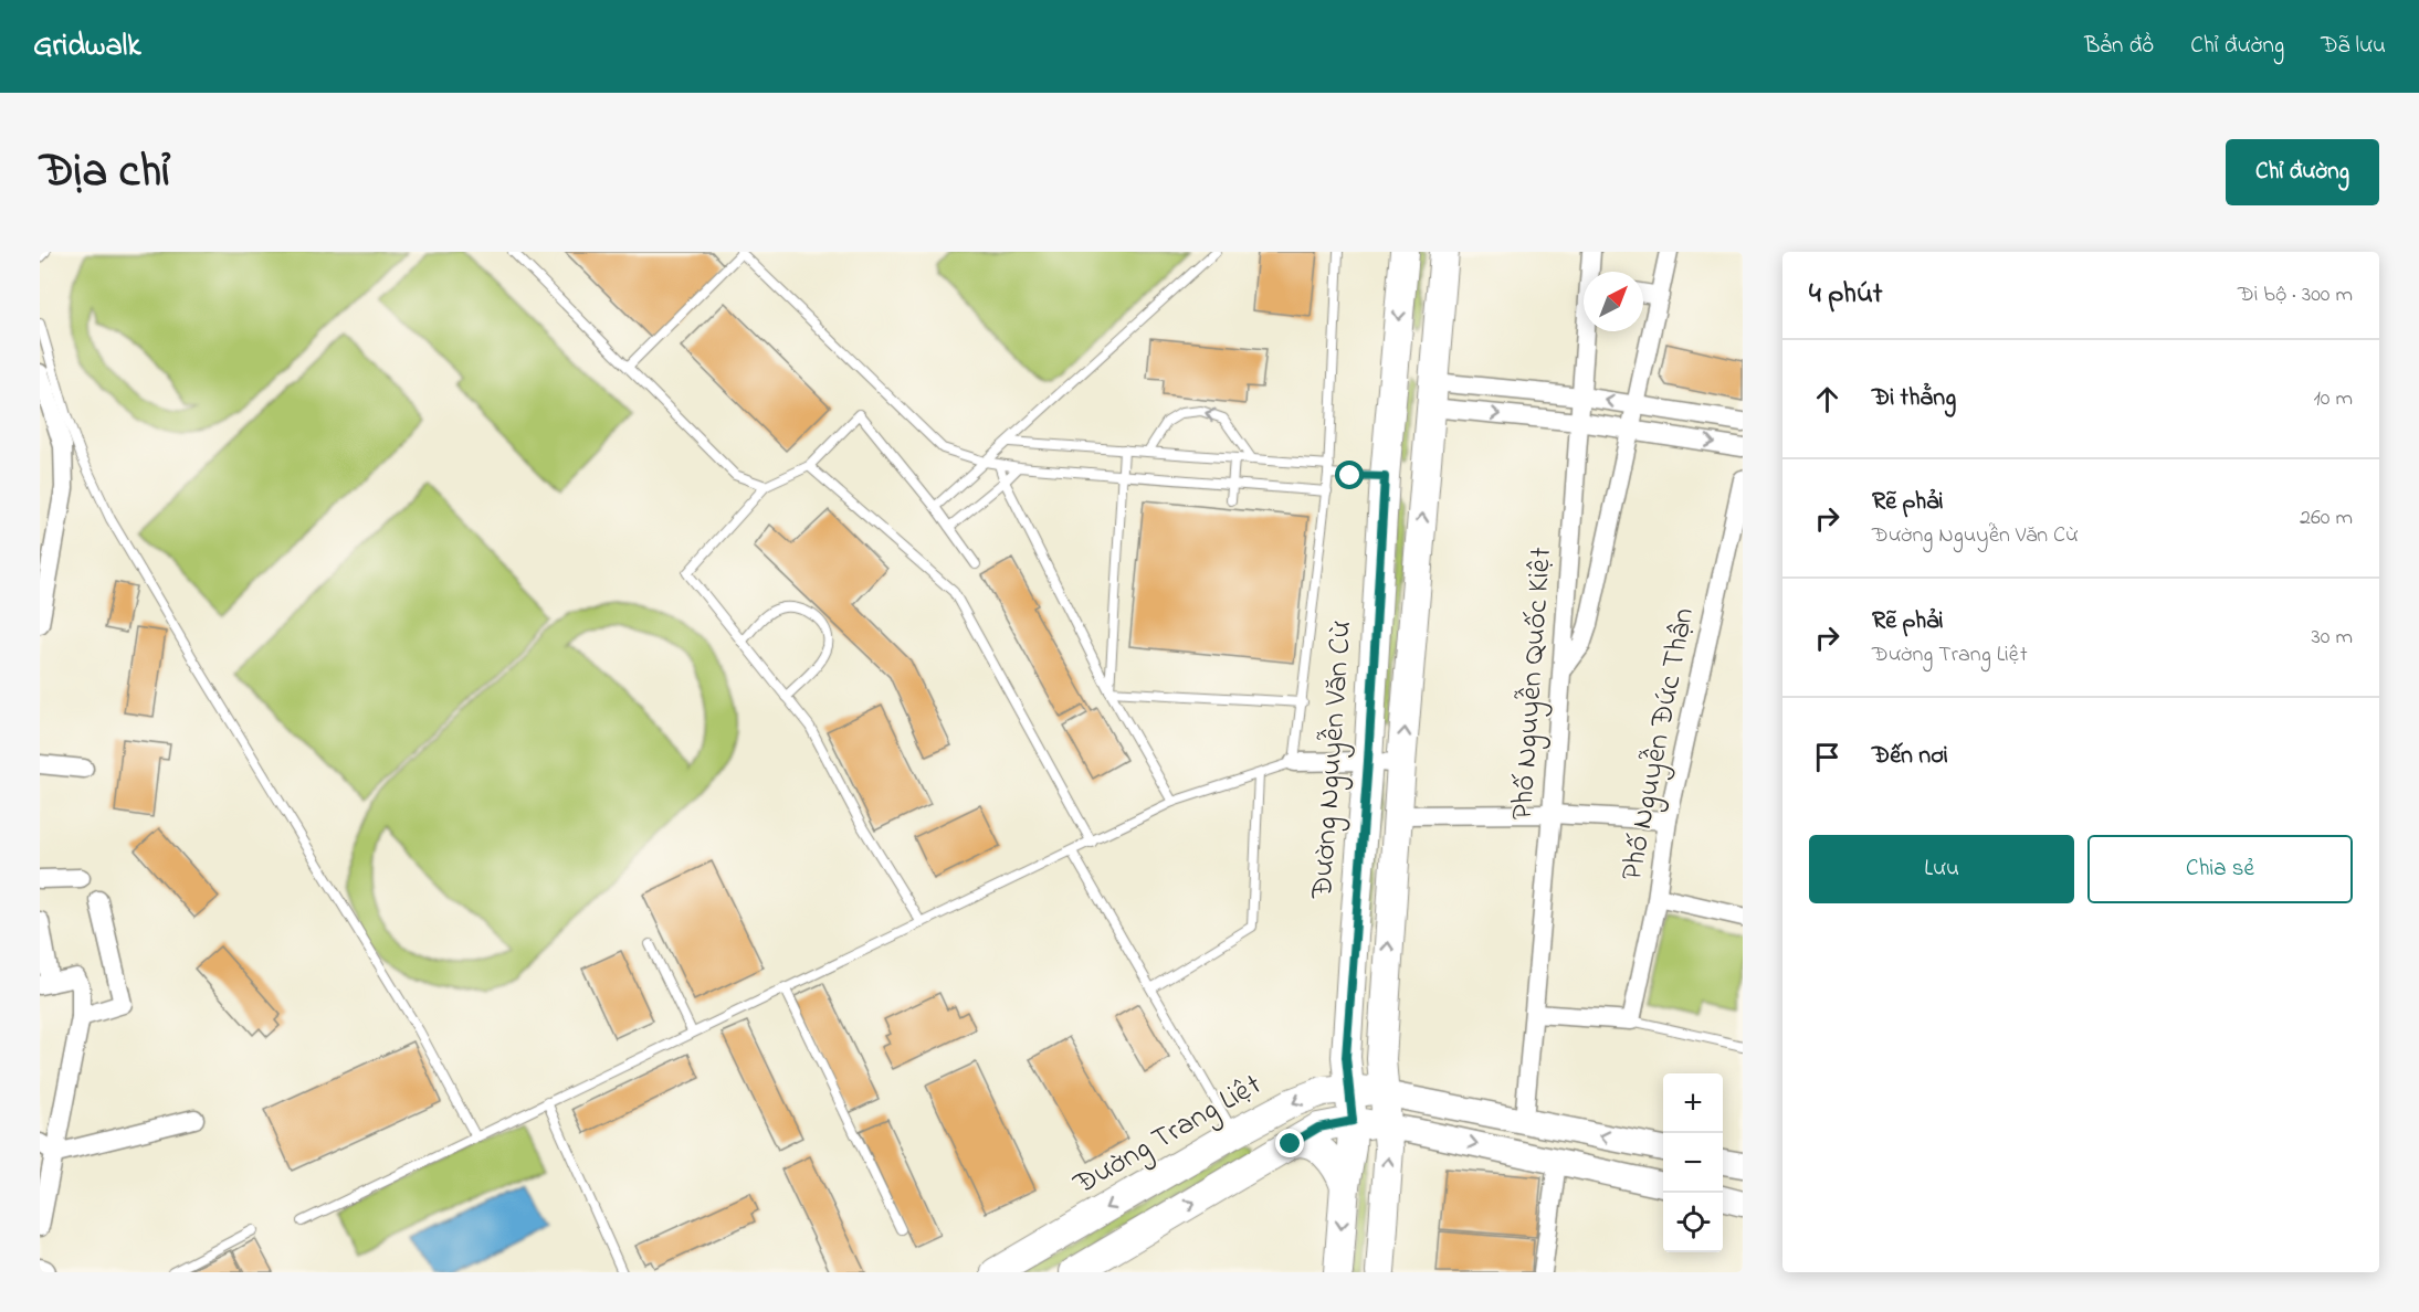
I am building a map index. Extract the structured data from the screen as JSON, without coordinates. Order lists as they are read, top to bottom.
{
  "streets": {
    "main road": ["Đường Nguyễn Văn Cừ", "Đường Trang Liệt"],
    "street": ["Phố Nguyễn Quốc Kiệt", "Phố Nguyễn Đức Thận"]
  },
  "crossings": [
    ["Đường Nguyễn Văn Cừ", "Đường Trang Liệt"]
  ],
  "north": "top right",
  "page": {
    "header": "Gridwalk",
    "nav": ["Bản đồ", "Chỉ đường", "Đã lưu"],
    "title": "Địa chỉ",
    "buttons": [
      "Chỉ đường",
      ["Lưu", "Chia sẻ"]
    ],
    "heading": ["4 phút", "Đi bộ · 300 m"],
    "list": [
      ["Đi thẳng", "10 m"],
      ["Rẽ phải", "Đường Nguyễn Văn Cừ", "260 m"],
      ["Rẽ phải", "Đường Trang Liệt", "30 m"],
      "Đến nơi"
    ],
    "map_buttons": ["+", "−"]
  }
}
